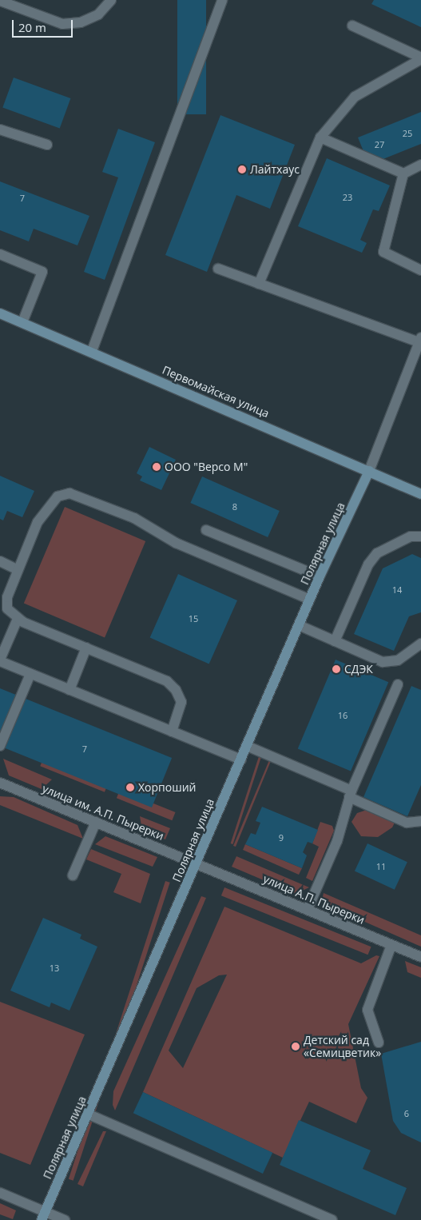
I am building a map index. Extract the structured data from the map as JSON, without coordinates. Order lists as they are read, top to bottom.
{
  "streets": {
    "main road": ["Первомайская улица", "Полярная улица"],
    "street": ["улица им. А.П. Пырерки", "улица А.П. Пырерки"]
  },
  "crossings": [
    ["Первомайская улица", "Полярная улица"],
    ["Полярная улица", "улица им. А.П. Пырерки"],
    ["Полярная улица", "улица А.П. Пырерки"],
    ["улица им. А.П. Пырерки", "улица А.П. Пырерки"]
  ],
  "places": [
    "Лайтхаус",
    "ООО \"Версо М\"",
    "СДЭК",
    "Хорпоший",
    "Детский сад «Семицветик»"
  ],
  "house_numbers": [
    "25",
    "27",
    "23",
    "7",
    "8",
    "14",
    "15",
    "16",
    "7",
    "9",
    "11",
    "13",
    "6"
  ],
  "scale_bar": "20 m"
}
